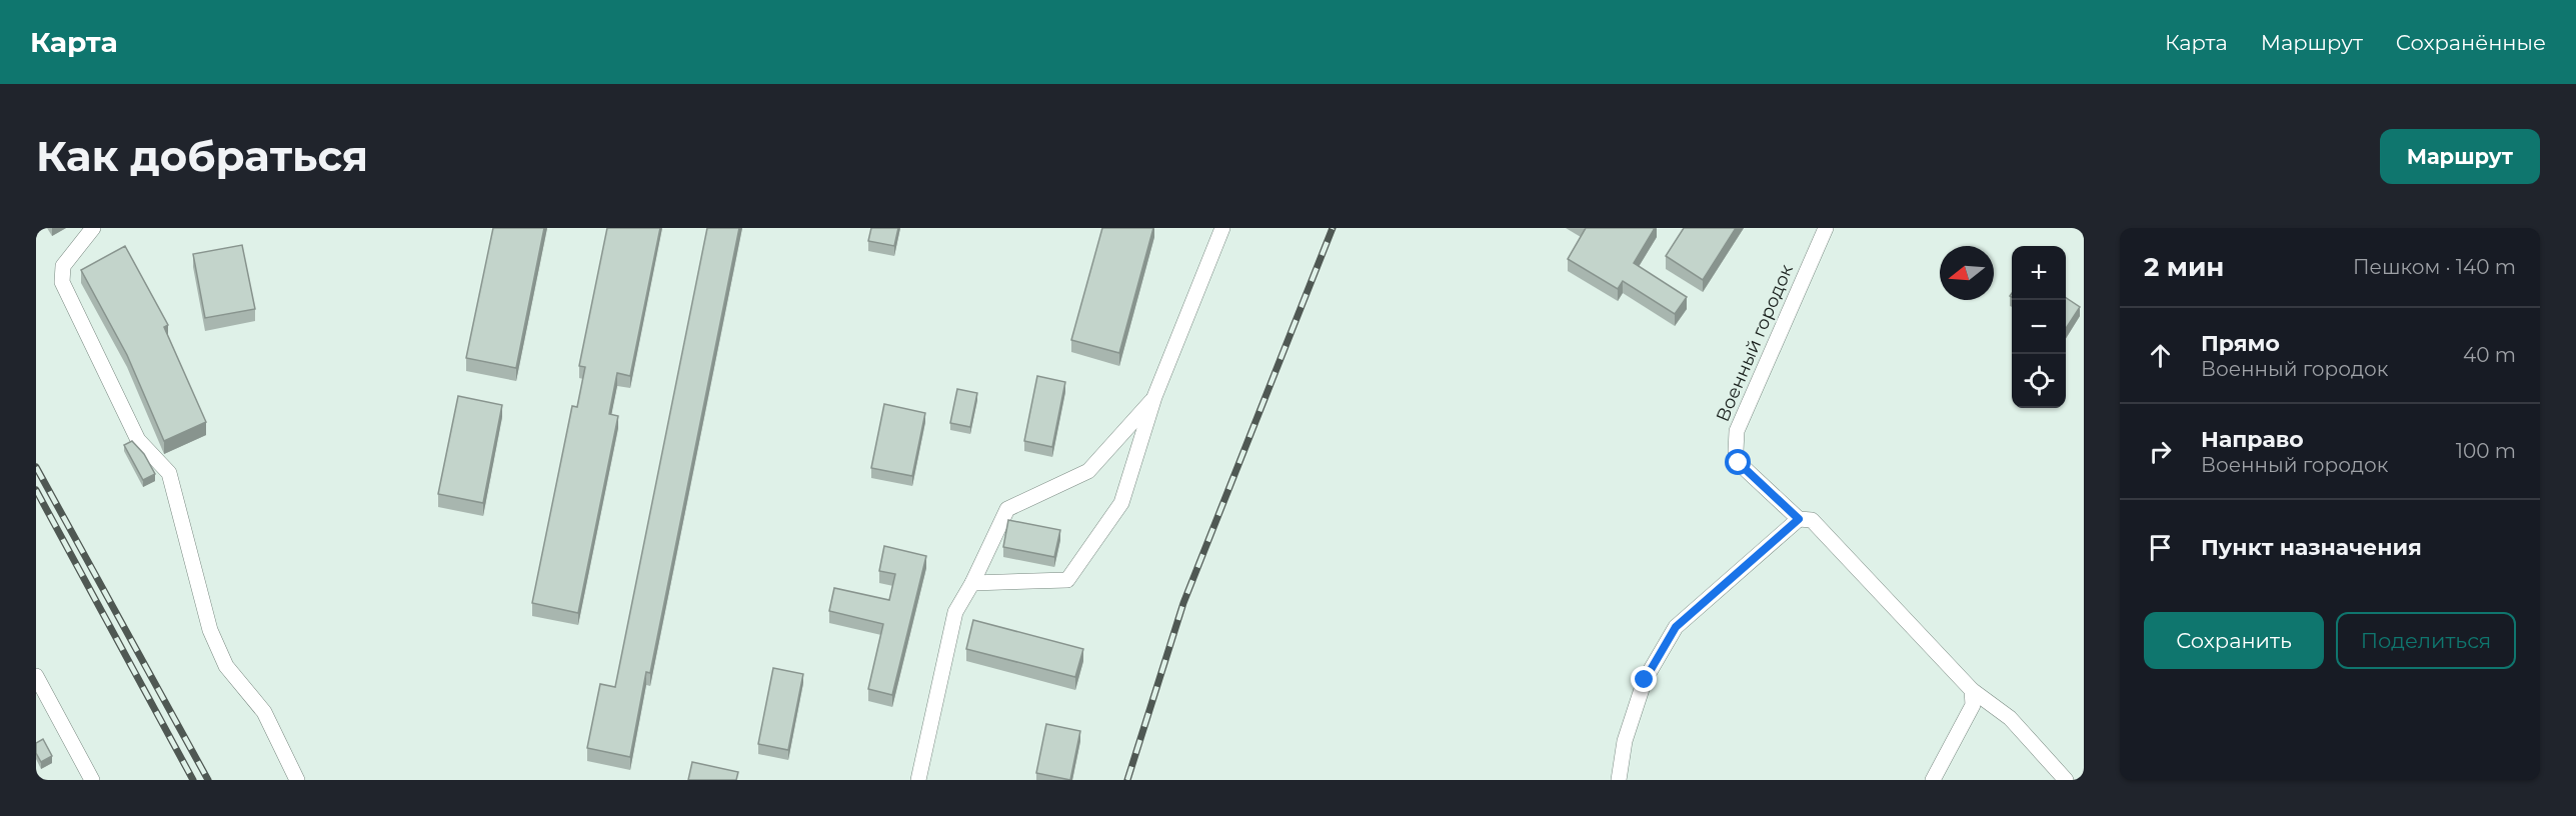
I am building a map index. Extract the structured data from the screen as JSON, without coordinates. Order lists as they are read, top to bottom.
{
  "streets": {
    "street": ["Военный городок"]
  },
  "north": "left",
  "page": {
    "header": "Карта",
    "nav": ["Карта", "Маршрут", "Сохранённые"],
    "buttons": [
      "Маршрут",
      ["Сохранить", "Поделиться"]
    ],
    "title": "Как добраться",
    "heading": ["2 мин", "Пешком · 140 m"],
    "map_buttons": ["+", "−"],
    "list": [
      ["Прямо", "Военный городок", "40 m"],
      ["Направо", "Военный городок", "100 m"],
      "Пункт назначения"
    ]
  }
}
